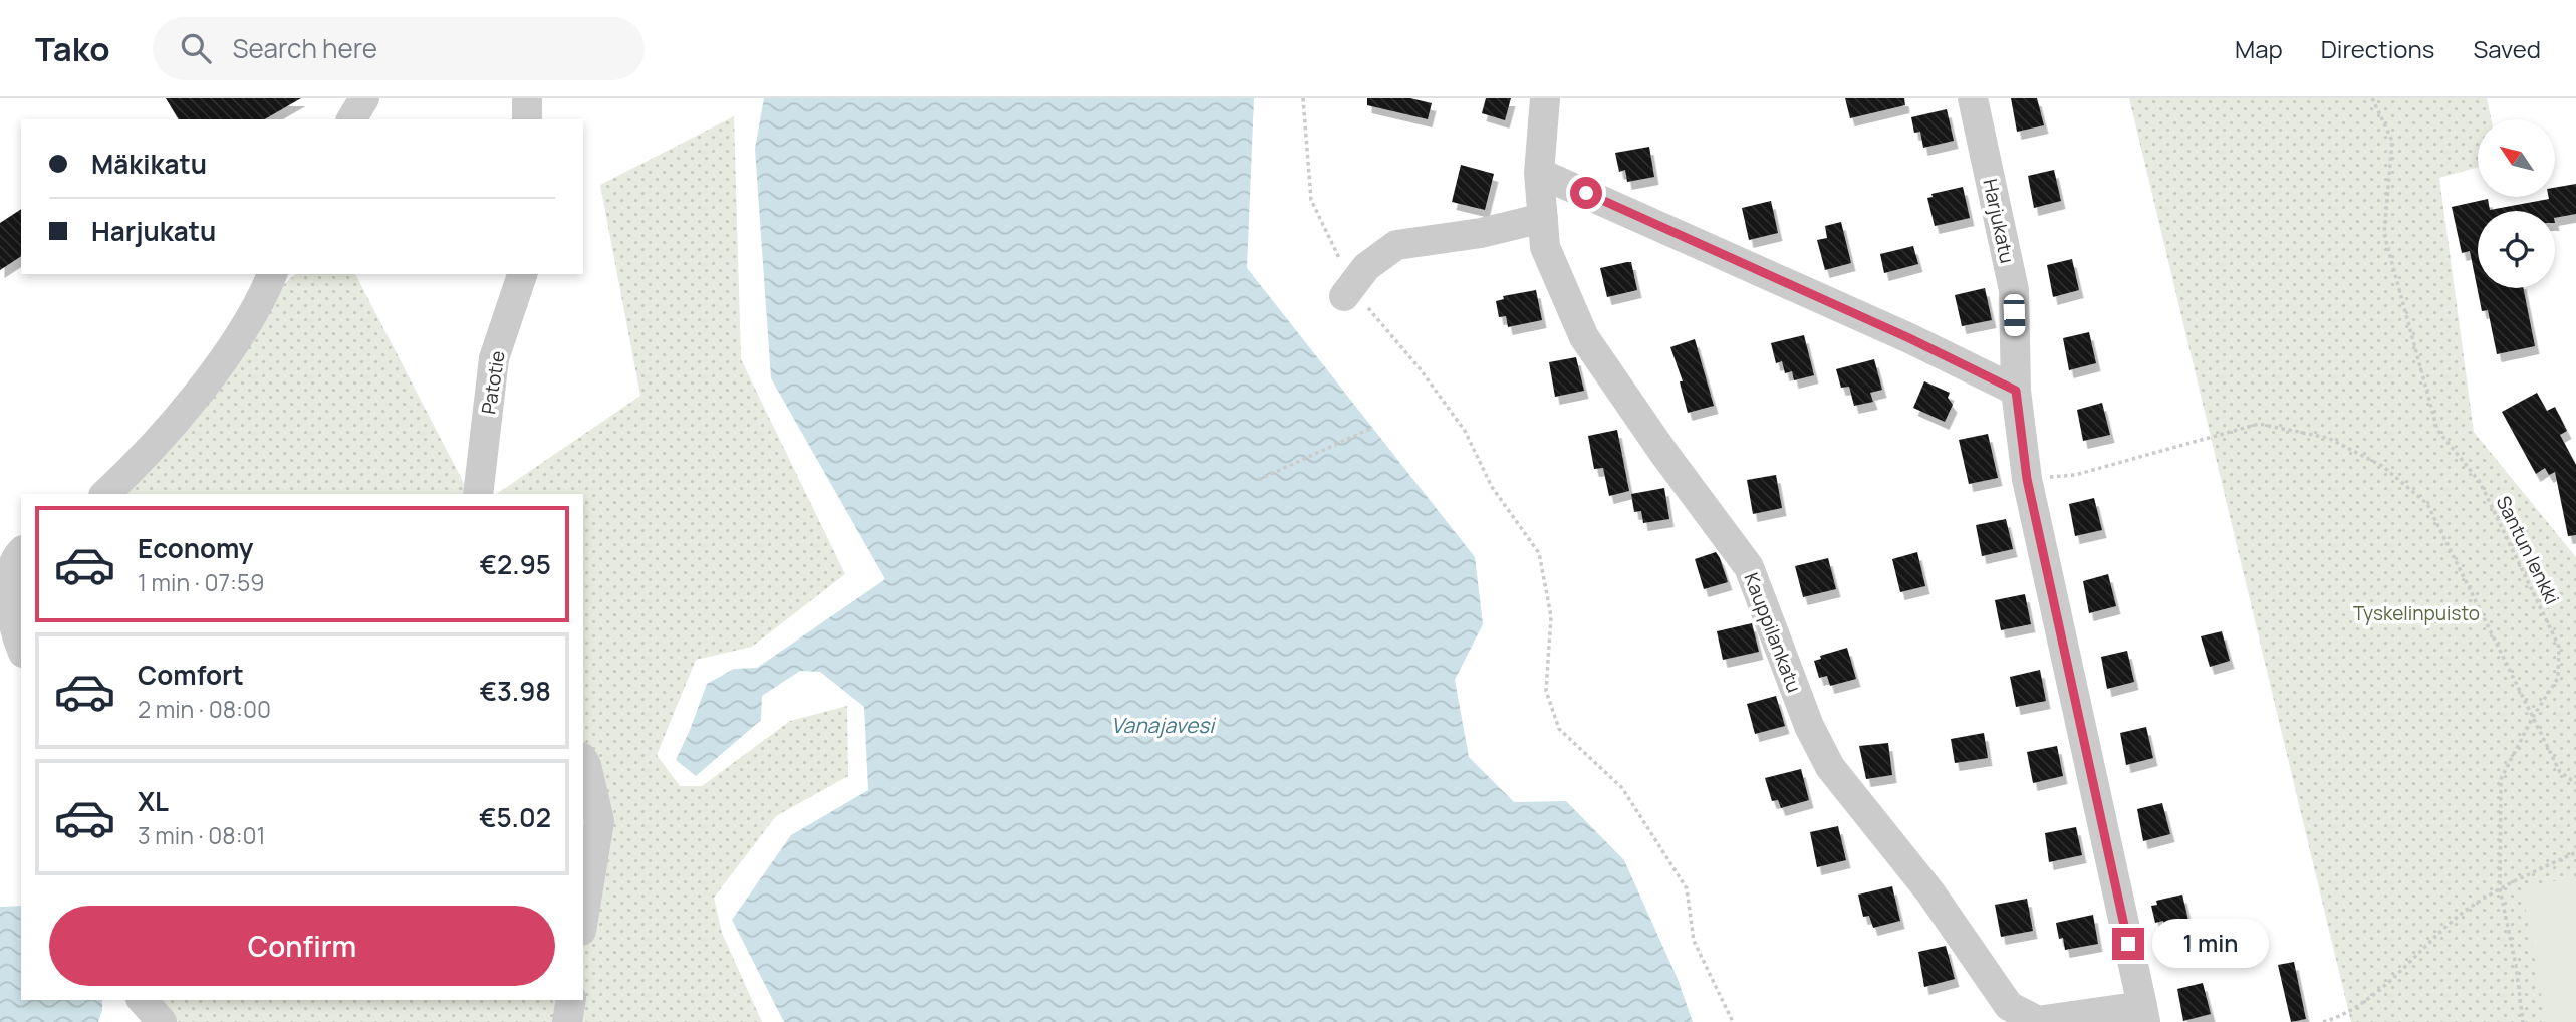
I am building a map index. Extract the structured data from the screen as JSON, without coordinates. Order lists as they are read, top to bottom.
{
  "streets": {
    "street": ["Harjukatu", "Patotie", "Kauppilankatu"],
    "path": ["Santun lenkki"]
  },
  "crossings": [
    ["Harjukatu", "Kauppilankatu"]
  ],
  "water": ["Vanajavesi"],
  "parks": ["Tyskelinpuisto"],
  "north": "top left",
  "page": {
    "header": "Tako",
    "search": "Search here",
    "nav": ["Map", "Directions", "Saved"],
    "banner": ["Mäkikatu", "Harjukatu"],
    "list": [
      {
        "name": "Economy",
        "note": "1 min · 07:59",
        "value": "€2.95"
      },
      {
        "name": "Comfort",
        "note": "2 min · 08:00",
        "value": "€3.98"
      },
      {
        "name": "XL",
        "note": "3 min · 08:01",
        "value": "€5.02"
      }
    ],
    "buttons": "Confirm",
    "bubble": "1 min"
  }
}
